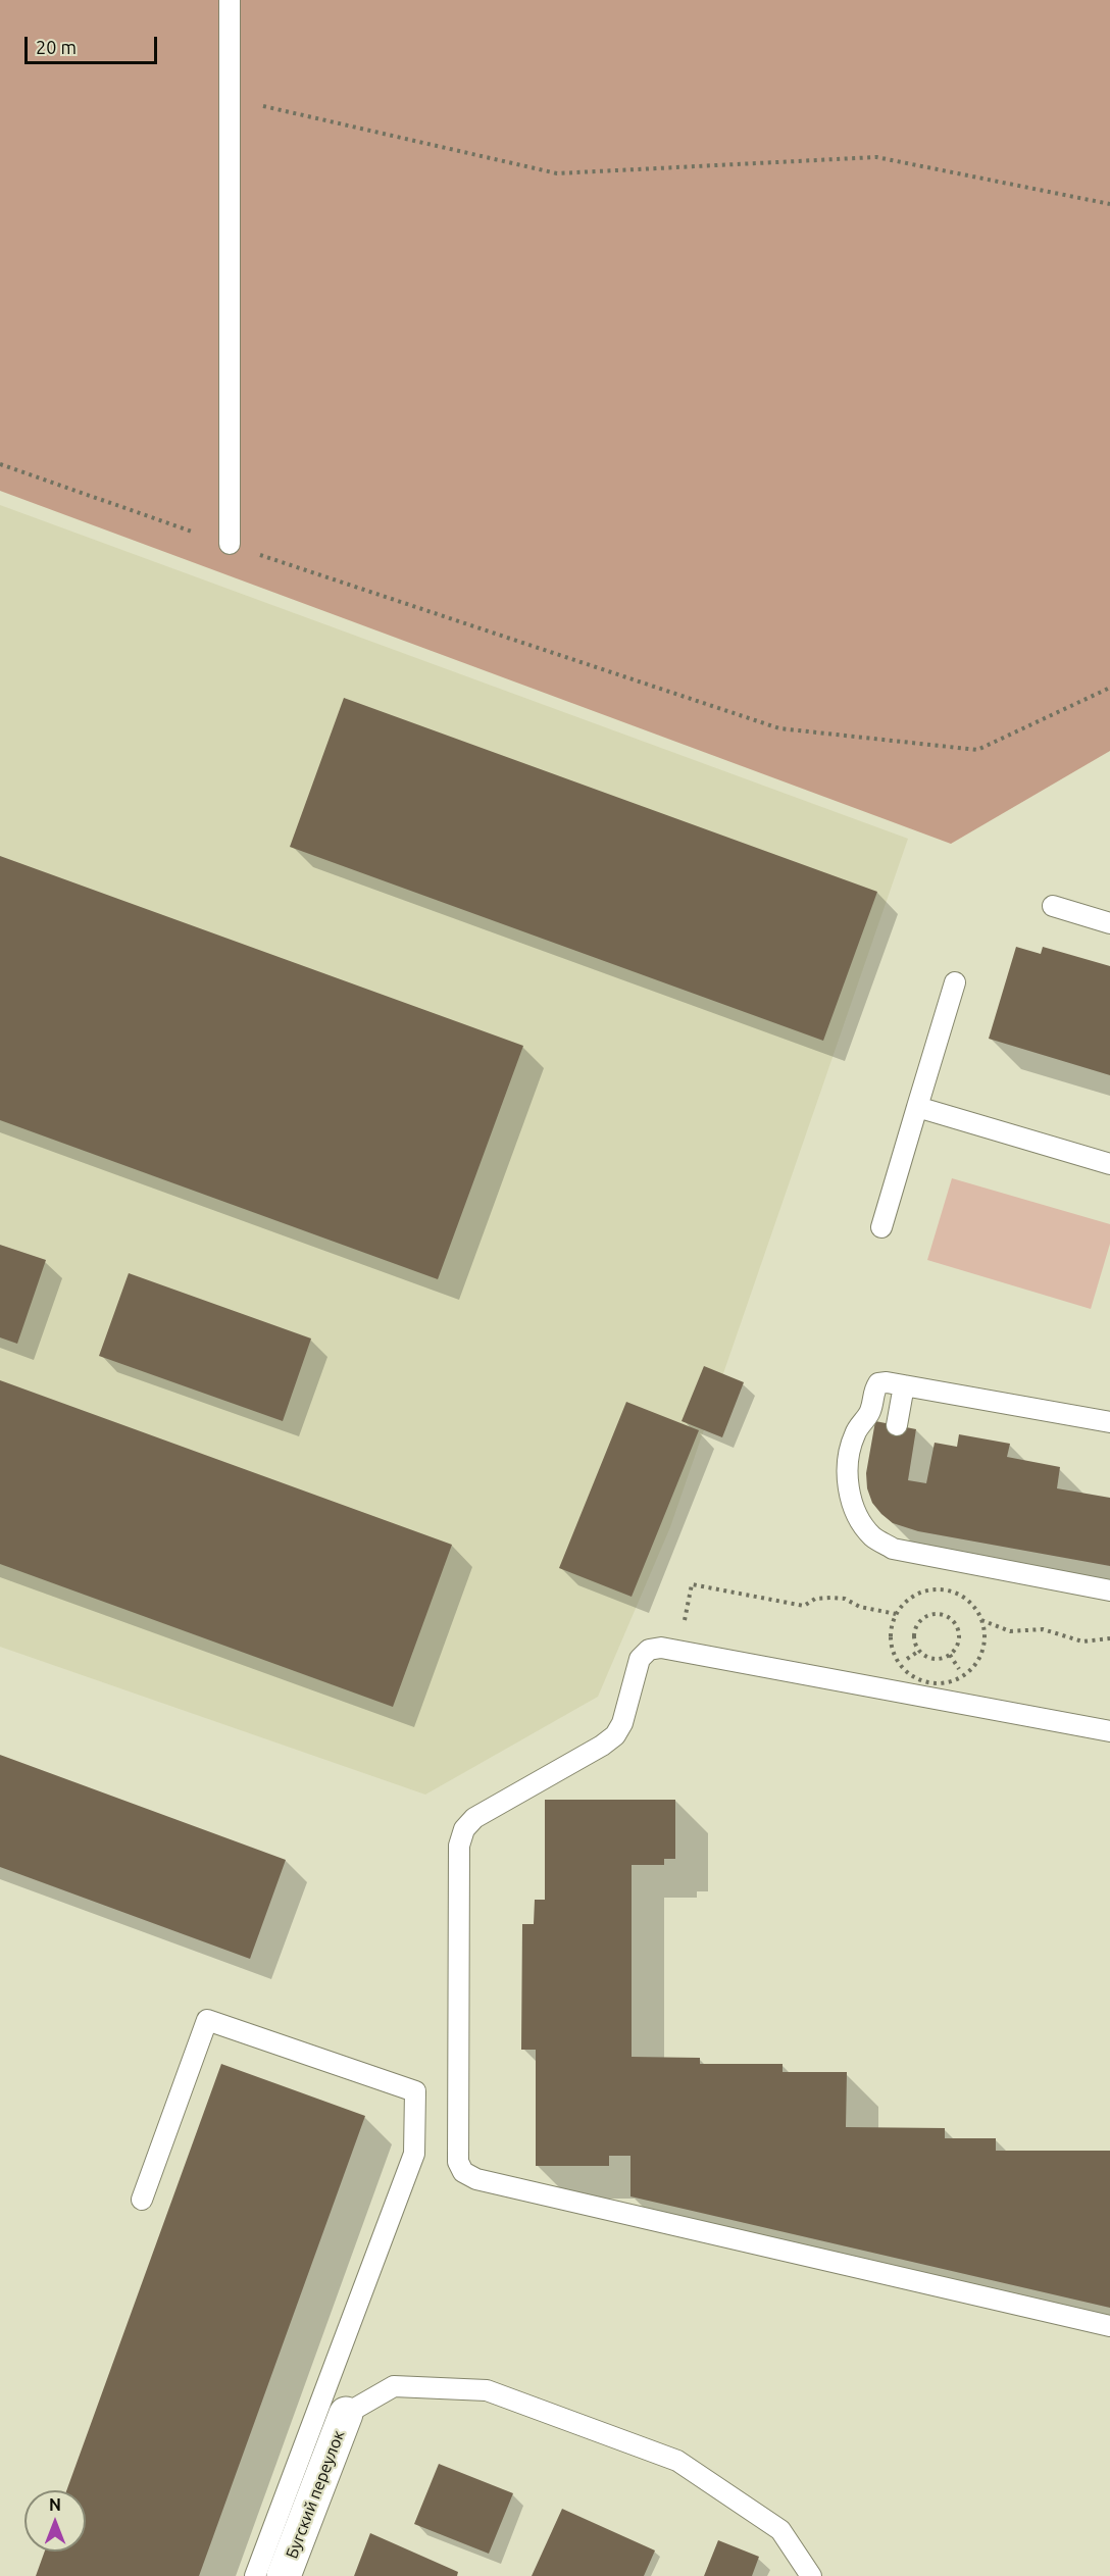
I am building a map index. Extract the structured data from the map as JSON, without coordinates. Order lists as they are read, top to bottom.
{
  "streets": {
    "street": ["Бугский переулок"]
  },
  "scale_bar": "20 m",
  "north": "top"
}
